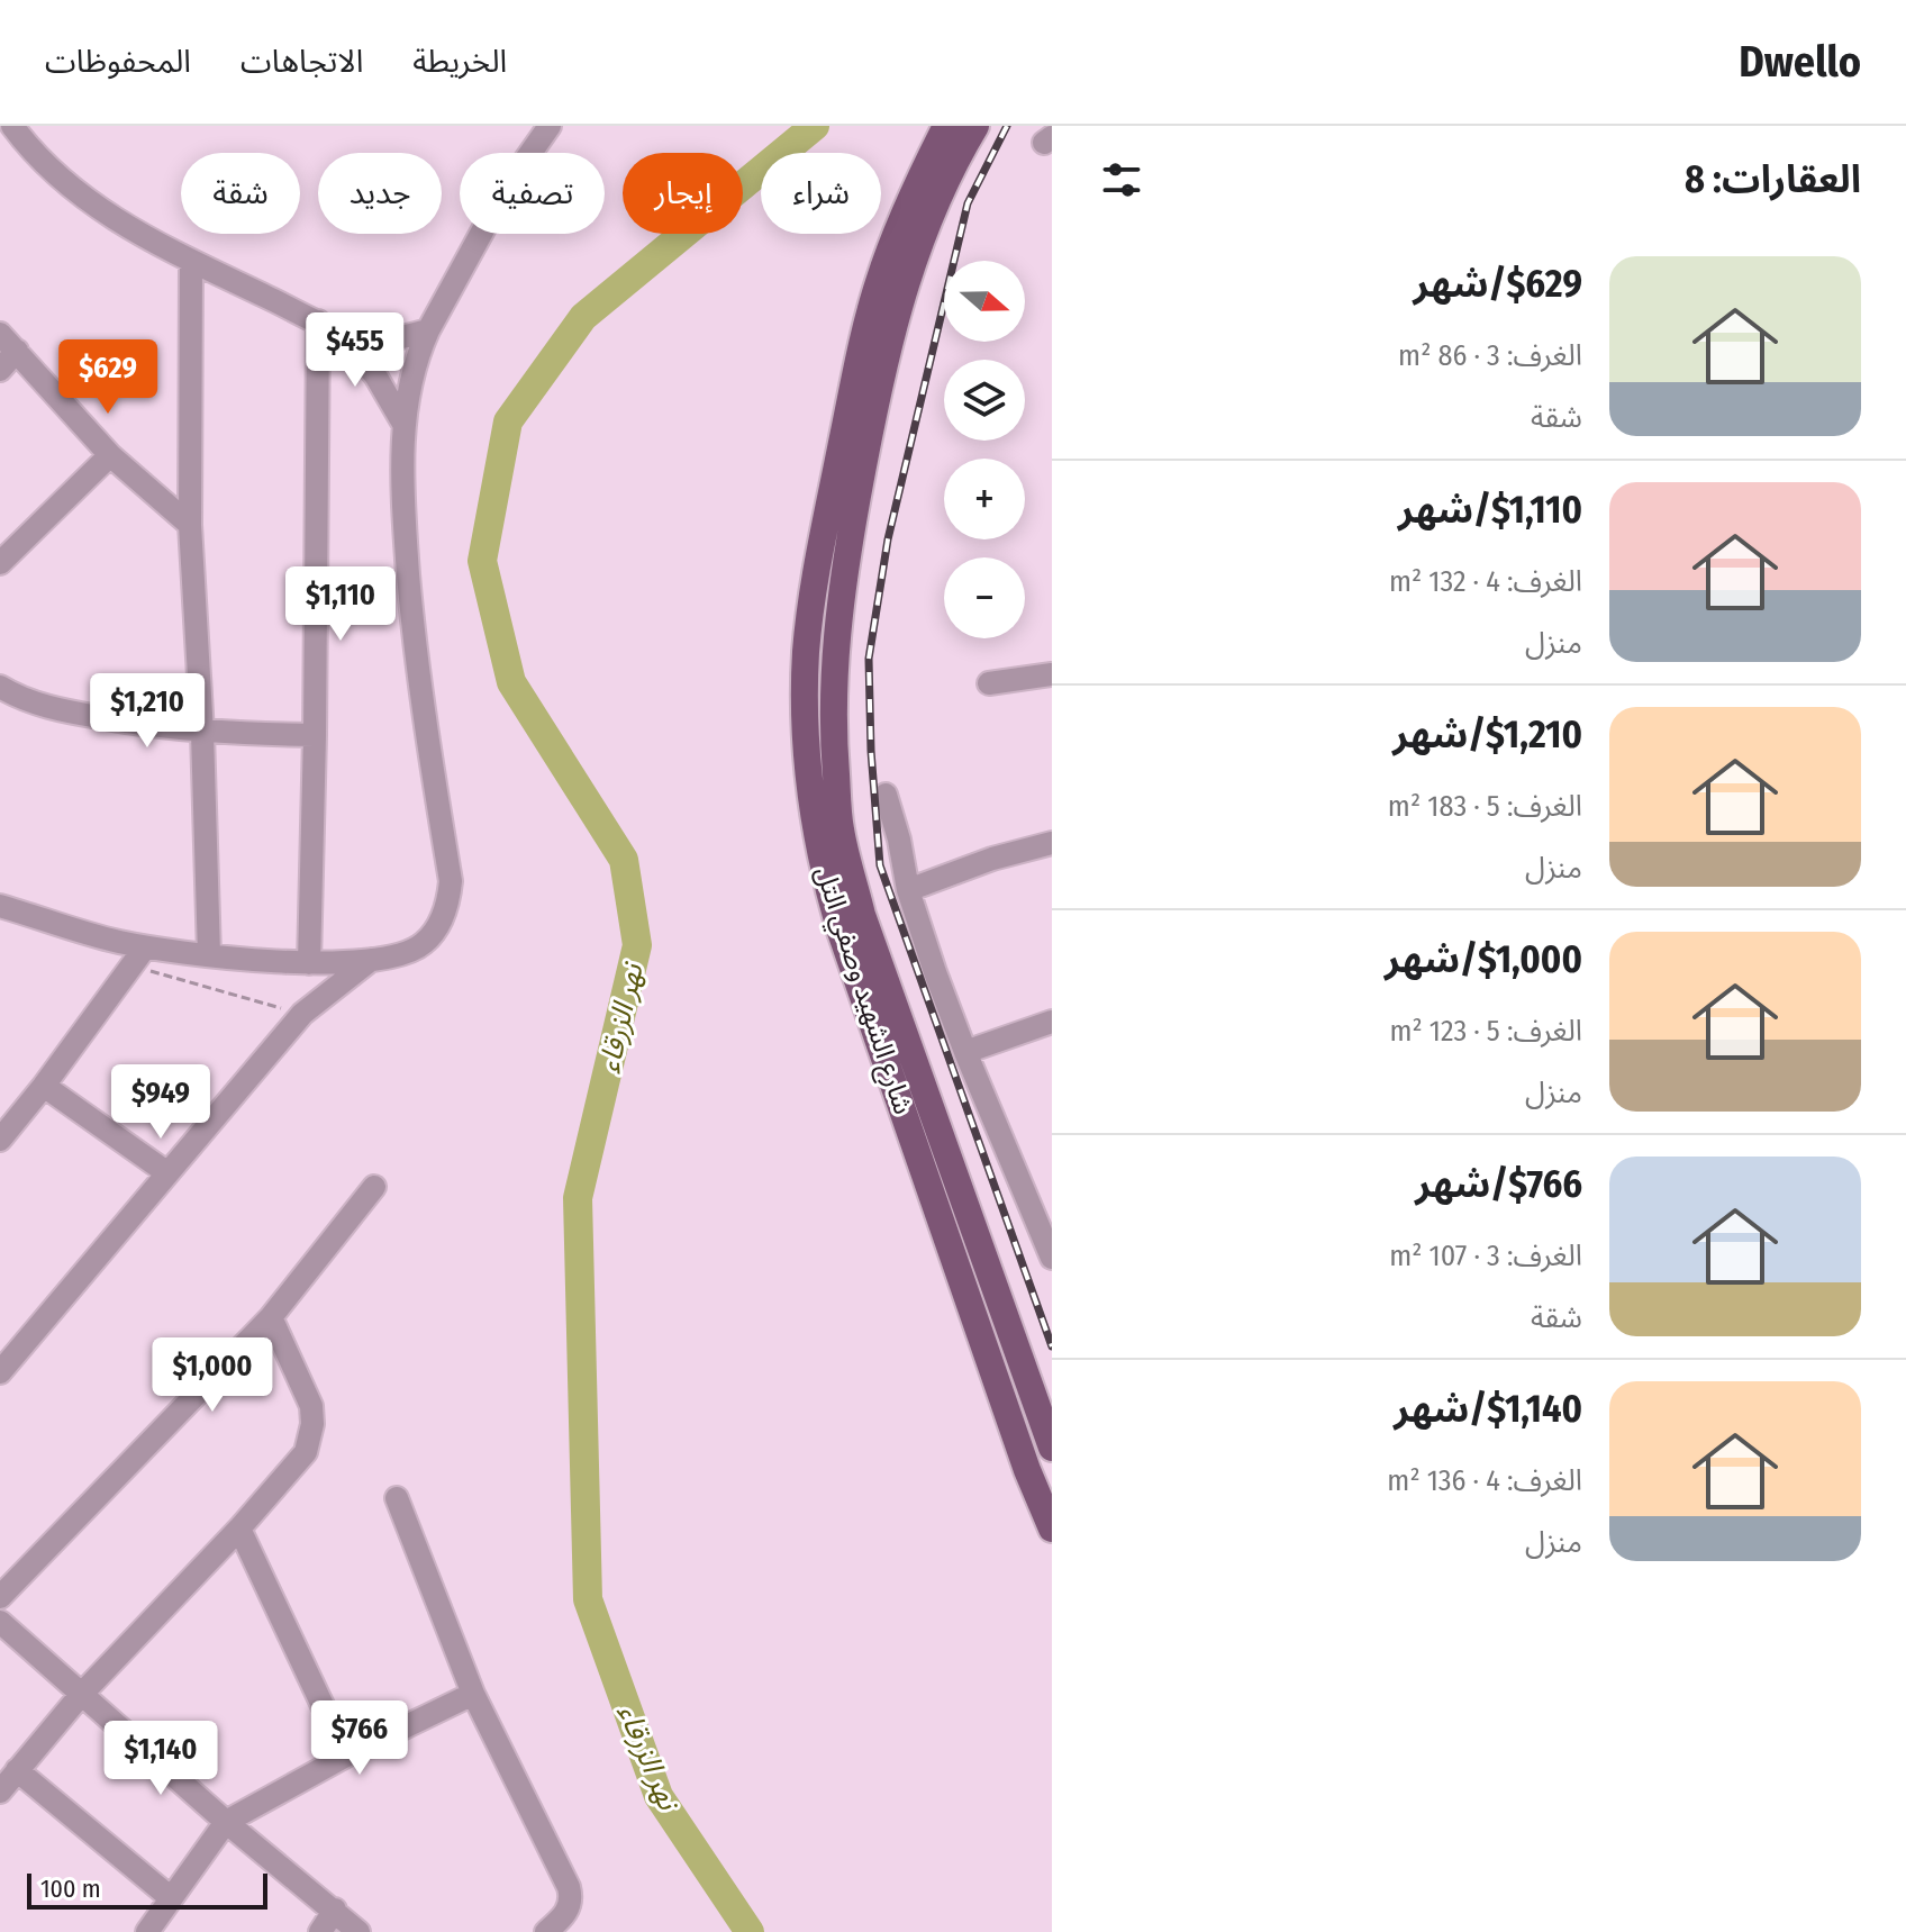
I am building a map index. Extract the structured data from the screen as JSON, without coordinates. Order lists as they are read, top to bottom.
{
  "streets": {
    "main road": ["شارع الشهيد وصفي التل"]
  },
  "water": ["نهر الزرقاء"],
  "scale_bar": "100 m",
  "north": "right",
  "page": {
    "header": "Dwello",
    "nav": ["الخريطة", "الاتجاهات", "المحفوظات"],
    "heading": "العقارات: 8",
    "chip": [
      "شراء",
      "إيجار",
      "تصفية",
      "جديد",
      "شقة"
    ],
    "list": [
      {
        "name": "$629/شهر",
        "note": "الغرف: 3 · 86 m² · شقة"
      },
      {
        "name": "$1,110/شهر",
        "note": "الغرف: 4 · 132 m² · منزل"
      },
      {
        "name": "$1,210/شهر",
        "note": "الغرف: 5 · 183 m² · منزل"
      },
      {
        "name": "$1,000/شهر",
        "note": "الغرف: 5 · 123 m² · منزل"
      },
      {
        "name": "$766/شهر",
        "note": "الغرف: 3 · 107 m² · شقة"
      },
      {
        "name": "$1,140/شهر",
        "note": "الغرف: 4 · 136 m² · منزل"
      }
    ],
    "map_buttons": ["+", "−"],
    "price": [
      "$455",
      "$629",
      "$1,110",
      "$1,210",
      "$949",
      "$1,000",
      "$766",
      "$1,140"
    ],
    "scale": "100 m"
  }
}
